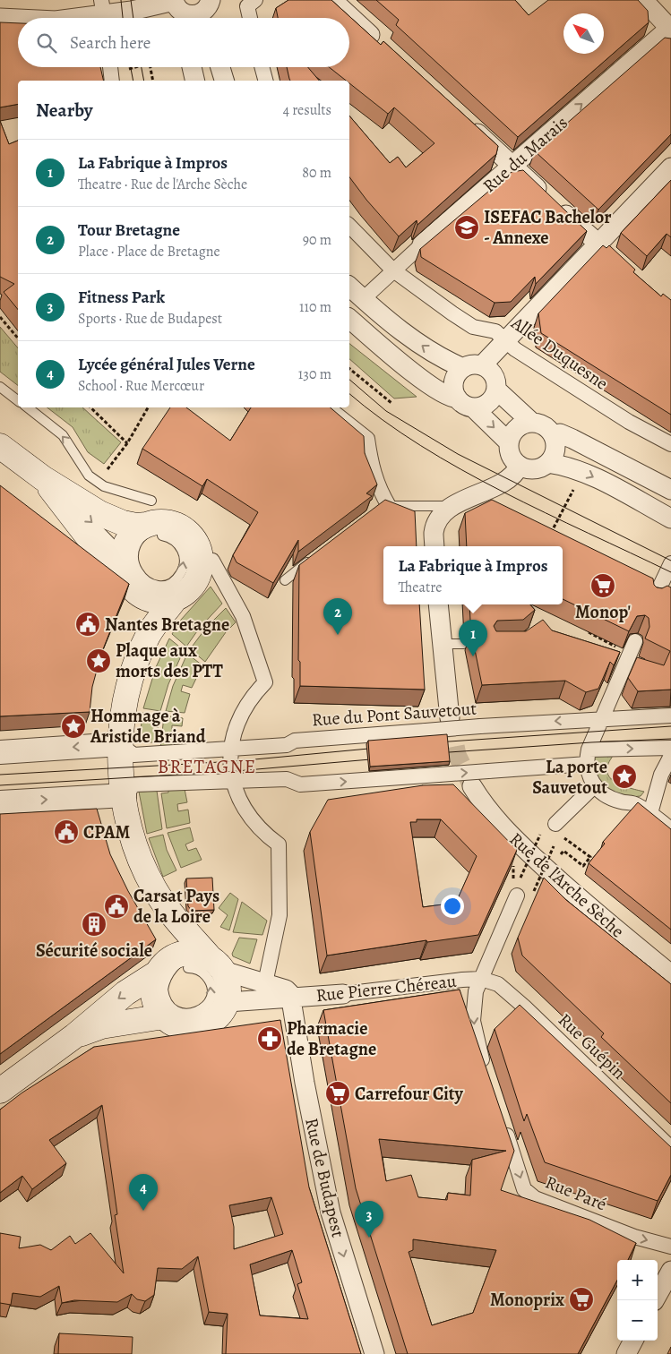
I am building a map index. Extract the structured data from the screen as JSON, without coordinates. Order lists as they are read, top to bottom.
{
  "streets": {
    "street": [
      "Rue du Marais",
      "Allée Duquesne",
      "Rue du Pont Sauvetout",
      "Rue de l'Arche Sèche",
      "Rue Pierre Chéreau",
      "Rue Guépin",
      "Rue de Budapest",
      "Rue Paré"
    ]
  },
  "crossings": [
    ["Rue du Marais", "Allée Duquesne"],
    ["Rue Pierre Chéreau", "Rue Guépin"],
    ["Rue Pierre Chéreau", "Rue de Budapest"]
  ],
  "one_way": ["Rue de Budapest", "Rue Paré"],
  "districts": ["BRETAGNE"],
  "places": {
    "school or university": ["ISEFAC Bachelor - Annexe"],
    "supermarket": ["Monop'", "Carrefour City", "Monoprix"],
    "public building": ["Nantes Bretagne", "CPAM", "Carsat Pays de la Loire"],
    "place": ["Plaque aux morts des PTT", "Hommage à Aristide Briand", "La porte Sauvetout"],
    "building": ["Sécurité sociale"],
    "pharmacy": ["Pharmacie de Bretagne"]
  },
  "north": "top left",
  "page": {
    "search": "Search here",
    "heading": ["Nearby", "4 results"],
    "list": [
      {
        "mark": "1",
        "name": "La Fabrique à Impros",
        "note": "Theatre · Rue de l'Arche Sèche",
        "value": "80 m"
      },
      {
        "mark": "2",
        "name": "Tour Bretagne",
        "note": "Place · Place de Bretagne",
        "value": "90 m"
      },
      {
        "mark": "3",
        "name": "Fitness Park",
        "note": "Sports · Rue de Budapest",
        "value": "110 m"
      },
      {
        "mark": "4",
        "name": "Lycée général Jules Verne",
        "note": "School · Rue Mercœur",
        "value": "130 m"
      }
    ],
    "popup": ["La Fabrique à Impros", "Theatre"],
    "pins": [
      "2",
      "1",
      "4",
      "3"
    ],
    "map_buttons": ["+", "−"]
  }
}
